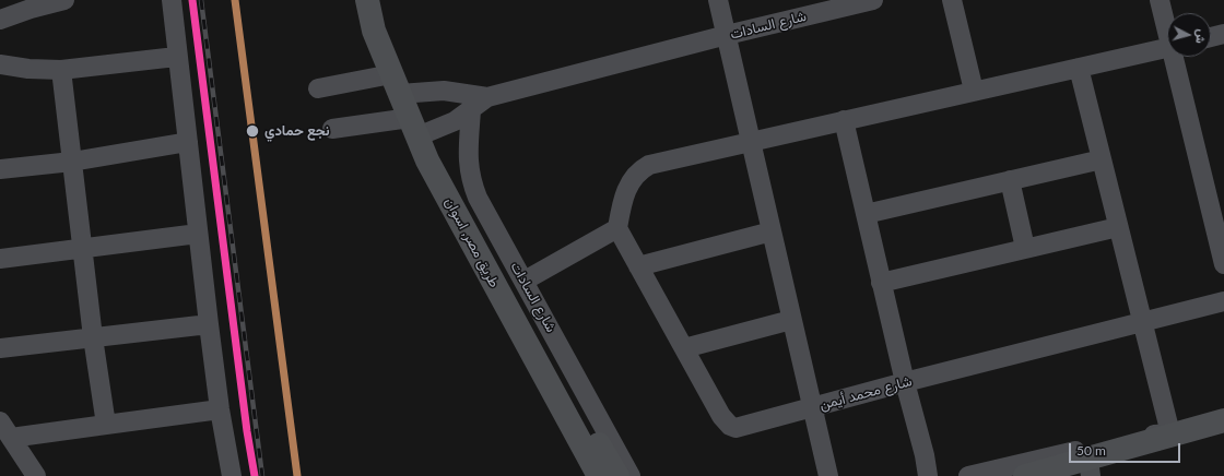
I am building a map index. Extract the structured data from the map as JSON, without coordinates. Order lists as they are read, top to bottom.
{
  "streets": {
    "main road": ["طريق مصر, اسوان"],
    "street": ["شارع السادات", "شارع محمد أيمن"]
  },
  "crossings": [
    ["شارع السادات", "طريق مصر, اسوان"]
  ],
  "places": ["نجع حمادي"],
  "scale_bar": "50 m",
  "north": "right"
}
